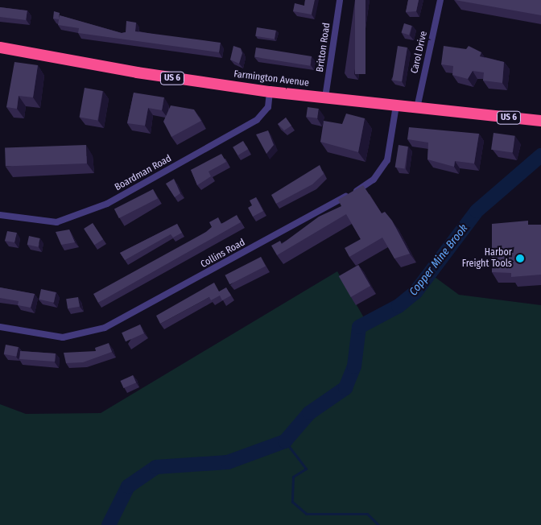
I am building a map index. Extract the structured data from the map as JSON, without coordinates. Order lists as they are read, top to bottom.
{
  "streets": {
    "highway": ["US 6", "Farmington Avenue"],
    "street": [
      "Britton Road",
      "Carol Drive",
      "Boardman Road",
      "Collins Road"
    ]
  },
  "crossings": [
    ["Britton Road", "Farmington Avenue"],
    ["Carol Drive", "Farmington Avenue"],
    ["Farmington Avenue", "Boardman Road"],
    ["Farmington Avenue", "Collins Road"]
  ],
  "water": ["Copper Mine Brook"],
  "places": ["Harbor Freight Tools"]
}
